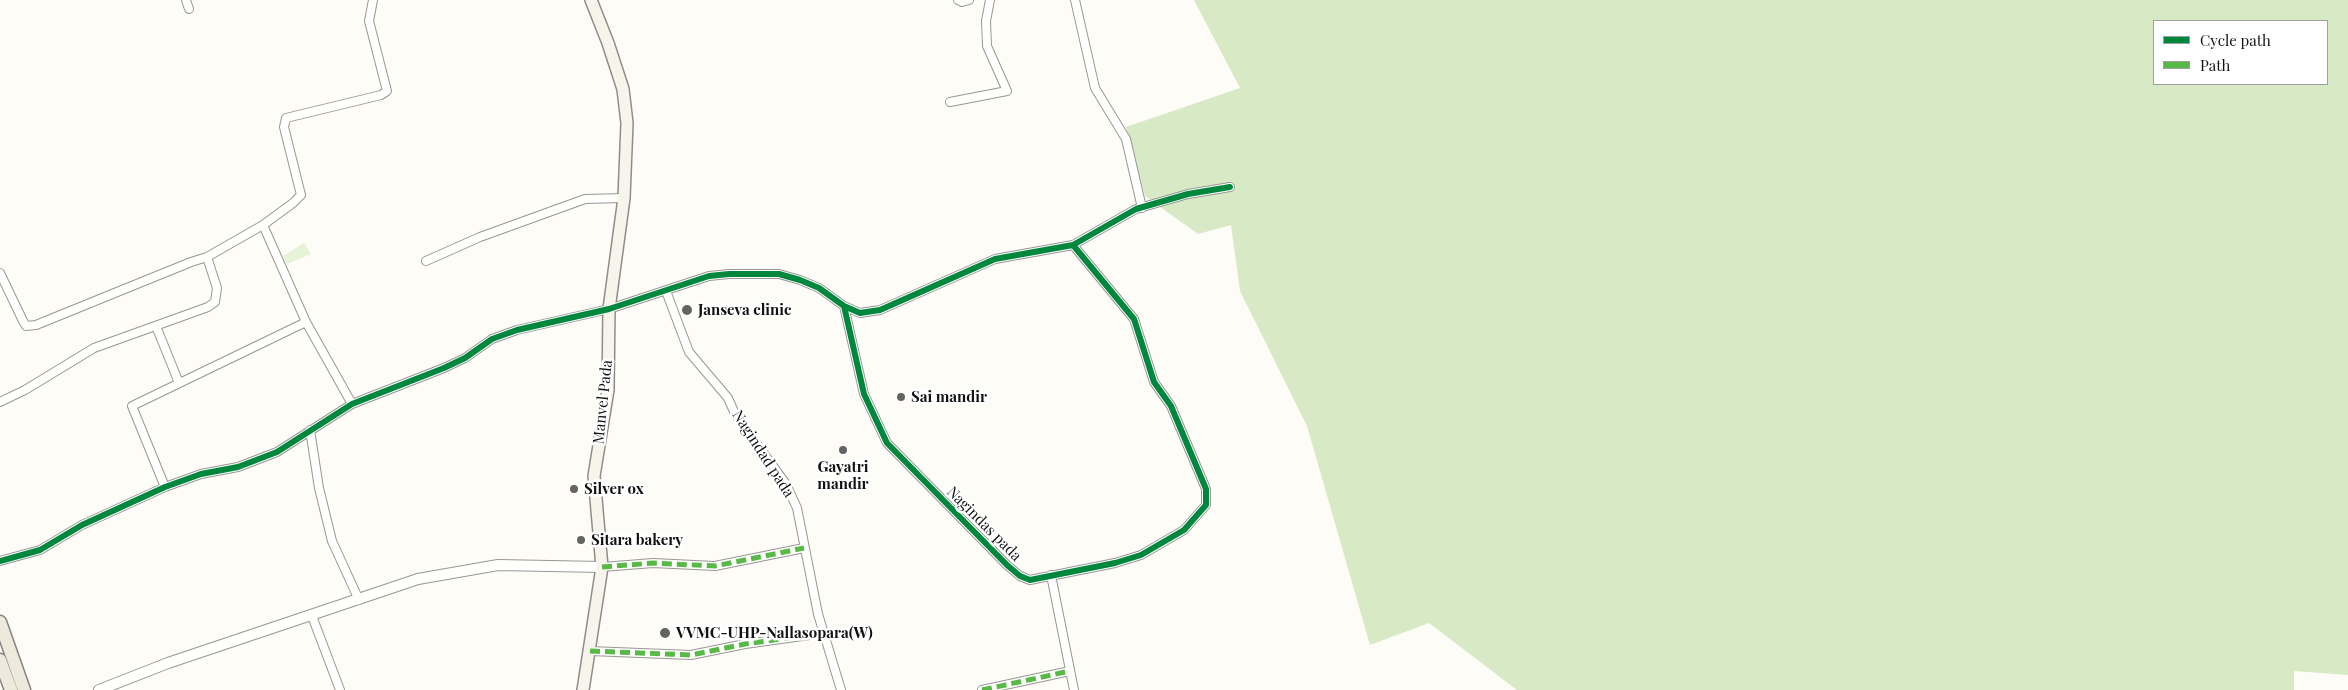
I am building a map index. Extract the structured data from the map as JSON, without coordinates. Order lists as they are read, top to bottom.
{
  "streets": {
    "main road": ["Manvel Pada"],
    "street": ["Nagindad pada", "Nagindas pada"]
  },
  "places": [
    "Janseva clinic",
    "Sai mandir",
    "Gayatri mandir",
    "Silver ox",
    "Sitara bakery",
    "VVMC-UHP-Nallasopara(W)"
  ],
  "legend": ["Cycle path", "Path"]
}
